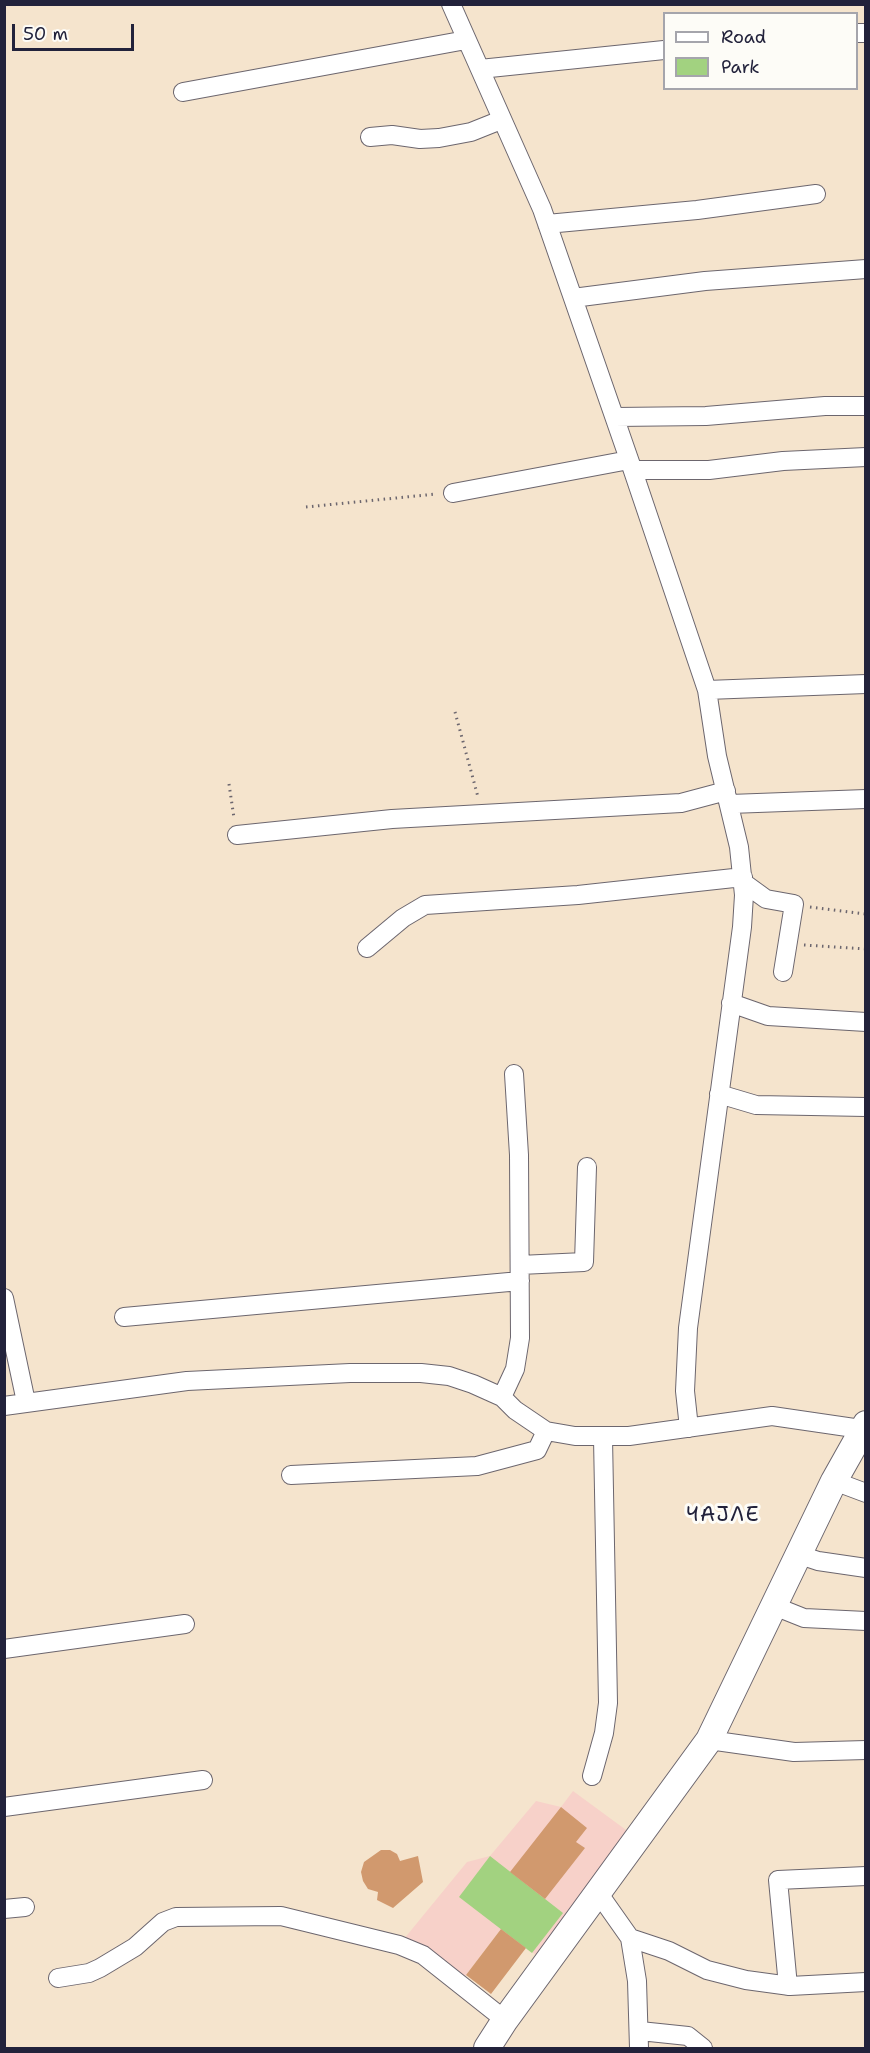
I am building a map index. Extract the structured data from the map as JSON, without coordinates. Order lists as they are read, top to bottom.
{
  "districts": ["ЧАЈЛЕ"],
  "legend": ["Road", "Park"],
  "scale_bar": "50 m"
}
